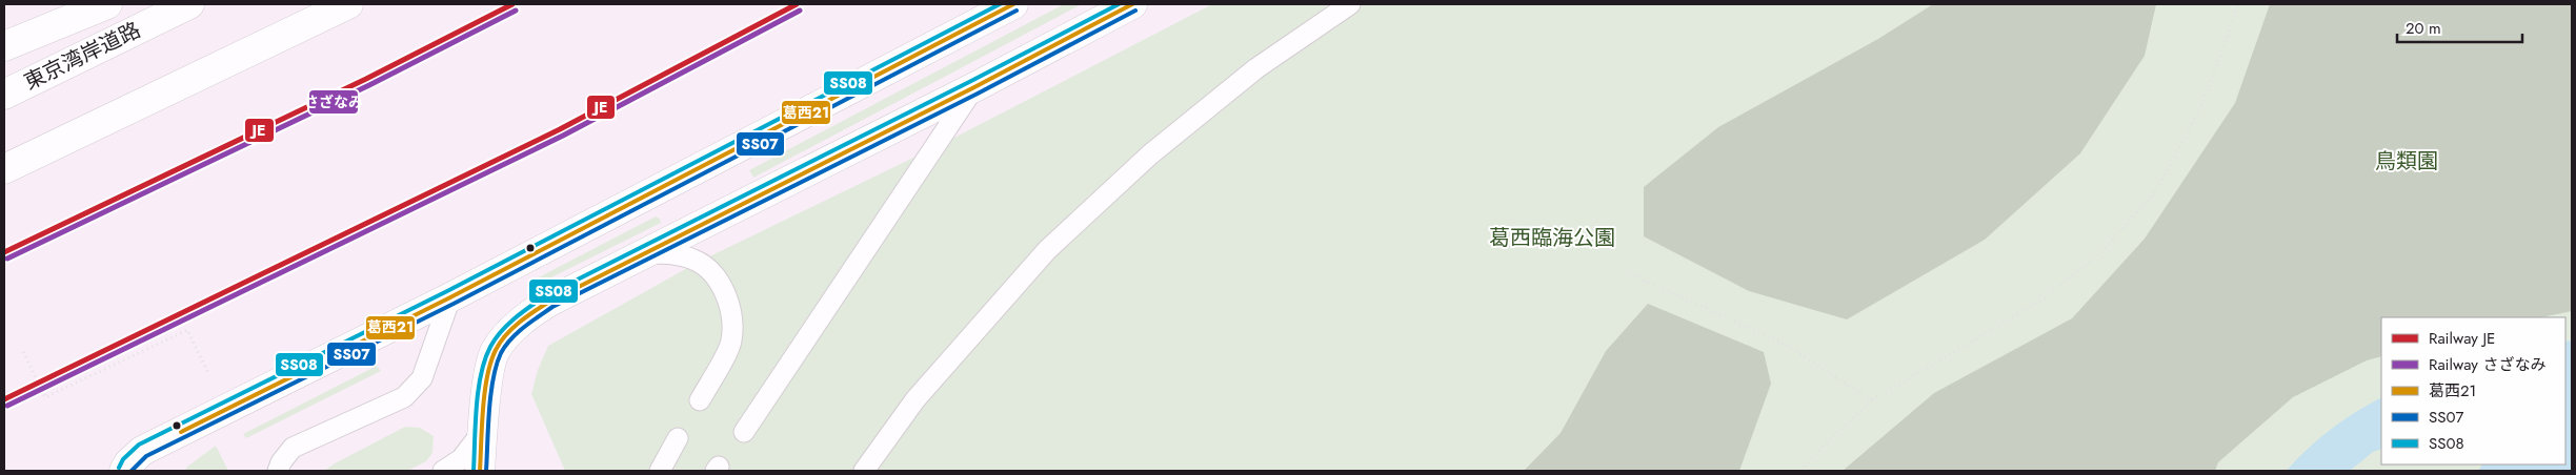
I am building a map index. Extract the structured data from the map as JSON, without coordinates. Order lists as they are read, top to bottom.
{
  "streets": {
    "main road": ["東京湾岸道路"]
  },
  "parks": ["鳥類園", "葛西臨海公園"],
  "lines": [
    "rail line JE",
    "transit line 葛西21",
    "transit line SS08",
    "rail line さざなみ",
    "transit line SS07"
  ],
  "legend": [
    "Railway JE",
    "Railway さざなみ",
    "葛西21",
    "SS07",
    "SS08"
  ],
  "scale_bar": "20 m"
}
